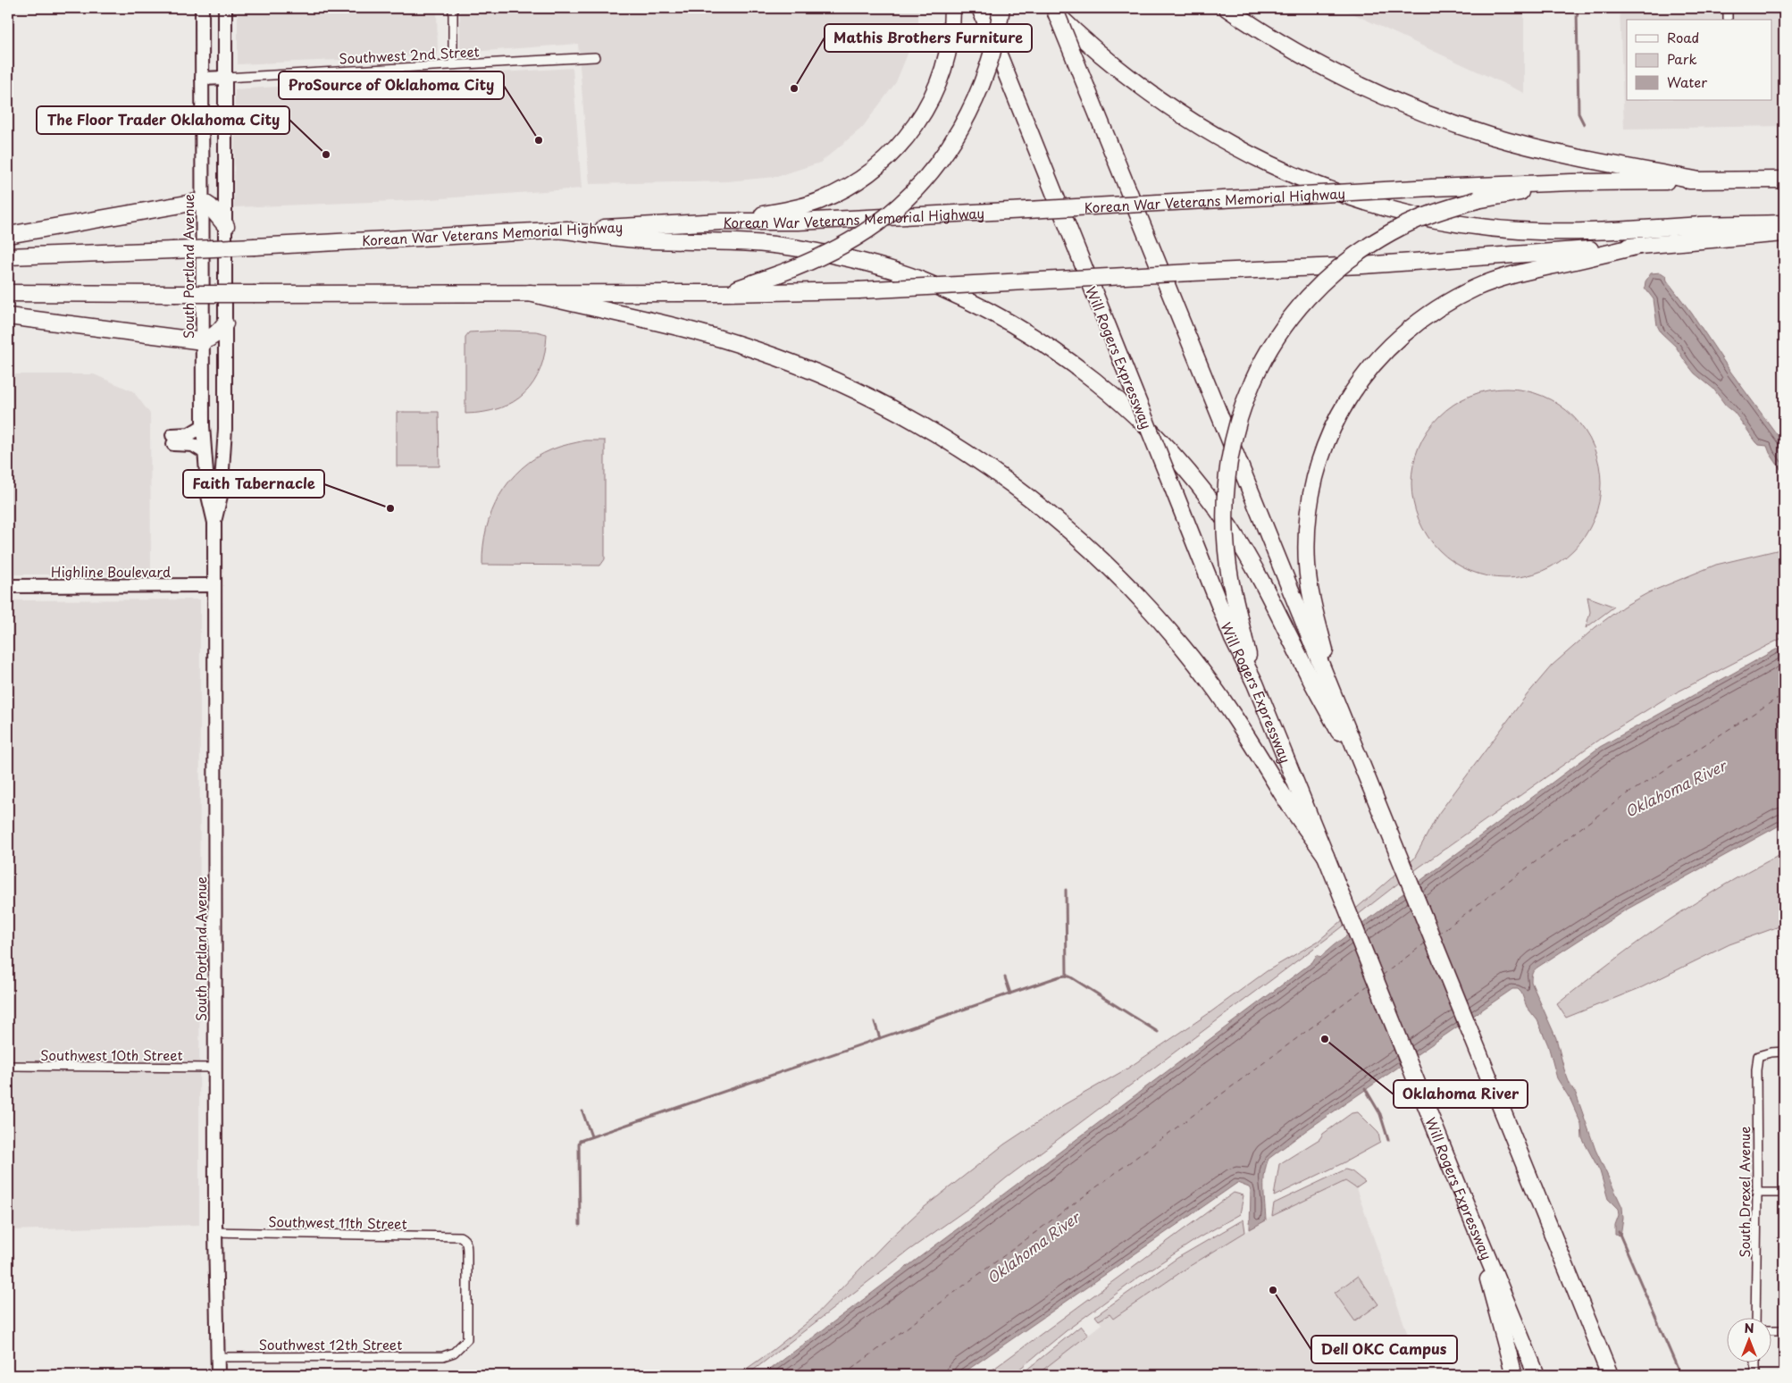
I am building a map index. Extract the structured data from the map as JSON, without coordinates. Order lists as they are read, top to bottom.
{
  "streets": {
    "highway": ["Korean War Veterans Memorial Highway", "Will Rogers Expressway"],
    "main road": ["South Portland Avenue", "Highline Boulevard"],
    "street": [
      "Southwest 2nd Street",
      "Southwest 10th Street",
      "South Drexel Avenue",
      "Southwest 11th Street",
      "Southwest 12th Street"
    ]
  },
  "crossings": [
    ["Southwest 2nd Street", "South Portland Avenue"],
    ["South Portland Avenue", "Highline Boulevard"],
    ["South Portland Avenue", "Southwest 10th Street"],
    ["South Portland Avenue", "Southwest 11th Street"],
    ["South Portland Avenue", "Southwest 12th Street"],
    ["Southwest 11th Street", "Southwest 12th Street"]
  ],
  "water": ["Oklahoma River"],
  "places": [
    "Mathis Brothers Furniture",
    "ProSource of Oklahoma City",
    "The Floor Trader Oklahoma City",
    "Faith Tabernacle",
    "Oklahoma River",
    "Dell OKC Campus"
  ],
  "legend": ["Road", "Park", "Water"],
  "north": "top"
}
